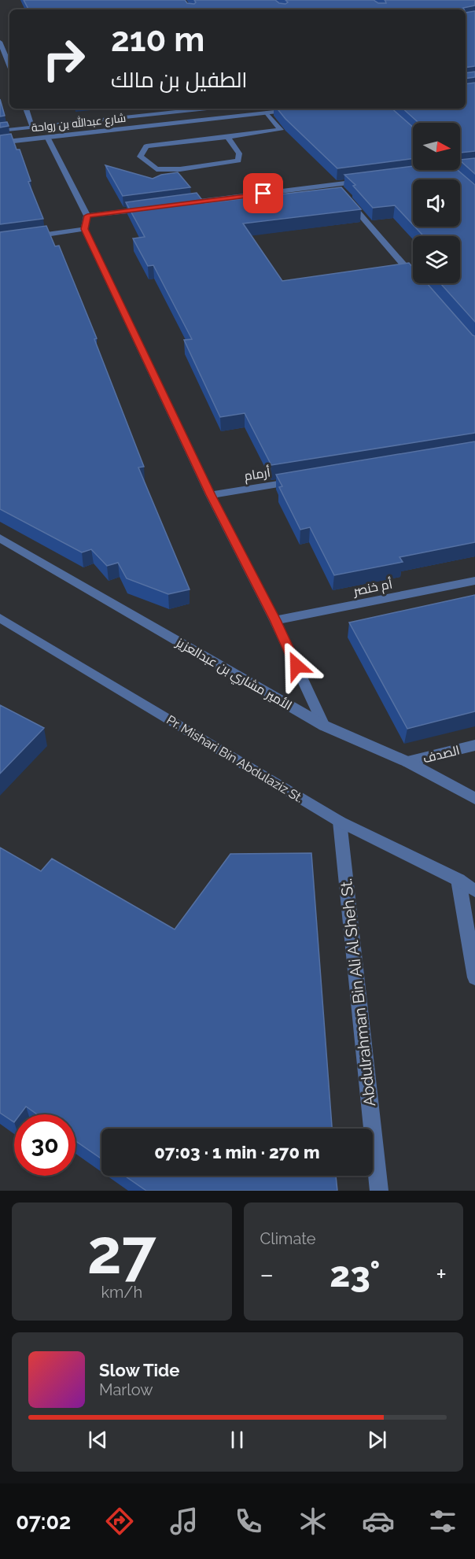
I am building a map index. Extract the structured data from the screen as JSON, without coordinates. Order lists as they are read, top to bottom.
{
  "streets": {
    "street": [
      "شارع عبدالله بن رواحة",
      "أرمام",
      "أم خنصر",
      "الأمير مشاري بن عبدالعزيز",
      "الصدف",
      "Pr. Mishari Bin Abdulaziz St.",
      "Abdulrahman Bin Ali Al Sheh St."
    ]
  },
  "crossings": [
    ["الأمير مشاري بن عبدالعزيز", "الصدف"],
    ["Pr. Mishari Bin Abdulaziz St.", "Abdulrahman Bin Ali Al Sheh St."]
  ],
  "north": "right",
  "page": {
    "turn": ["210 m", "الطفيل بن مالك"],
    "limit": "30",
    "trip": "07:03 · 1 min · 270 m",
    "tile": [
      ["27", "km/h"],
      "Climate"
    ],
    "heat": ["−", "23°", "+"],
    "song": ["Slow Tide", "Marlow"],
    "tabs": "07:02"
  }
}
